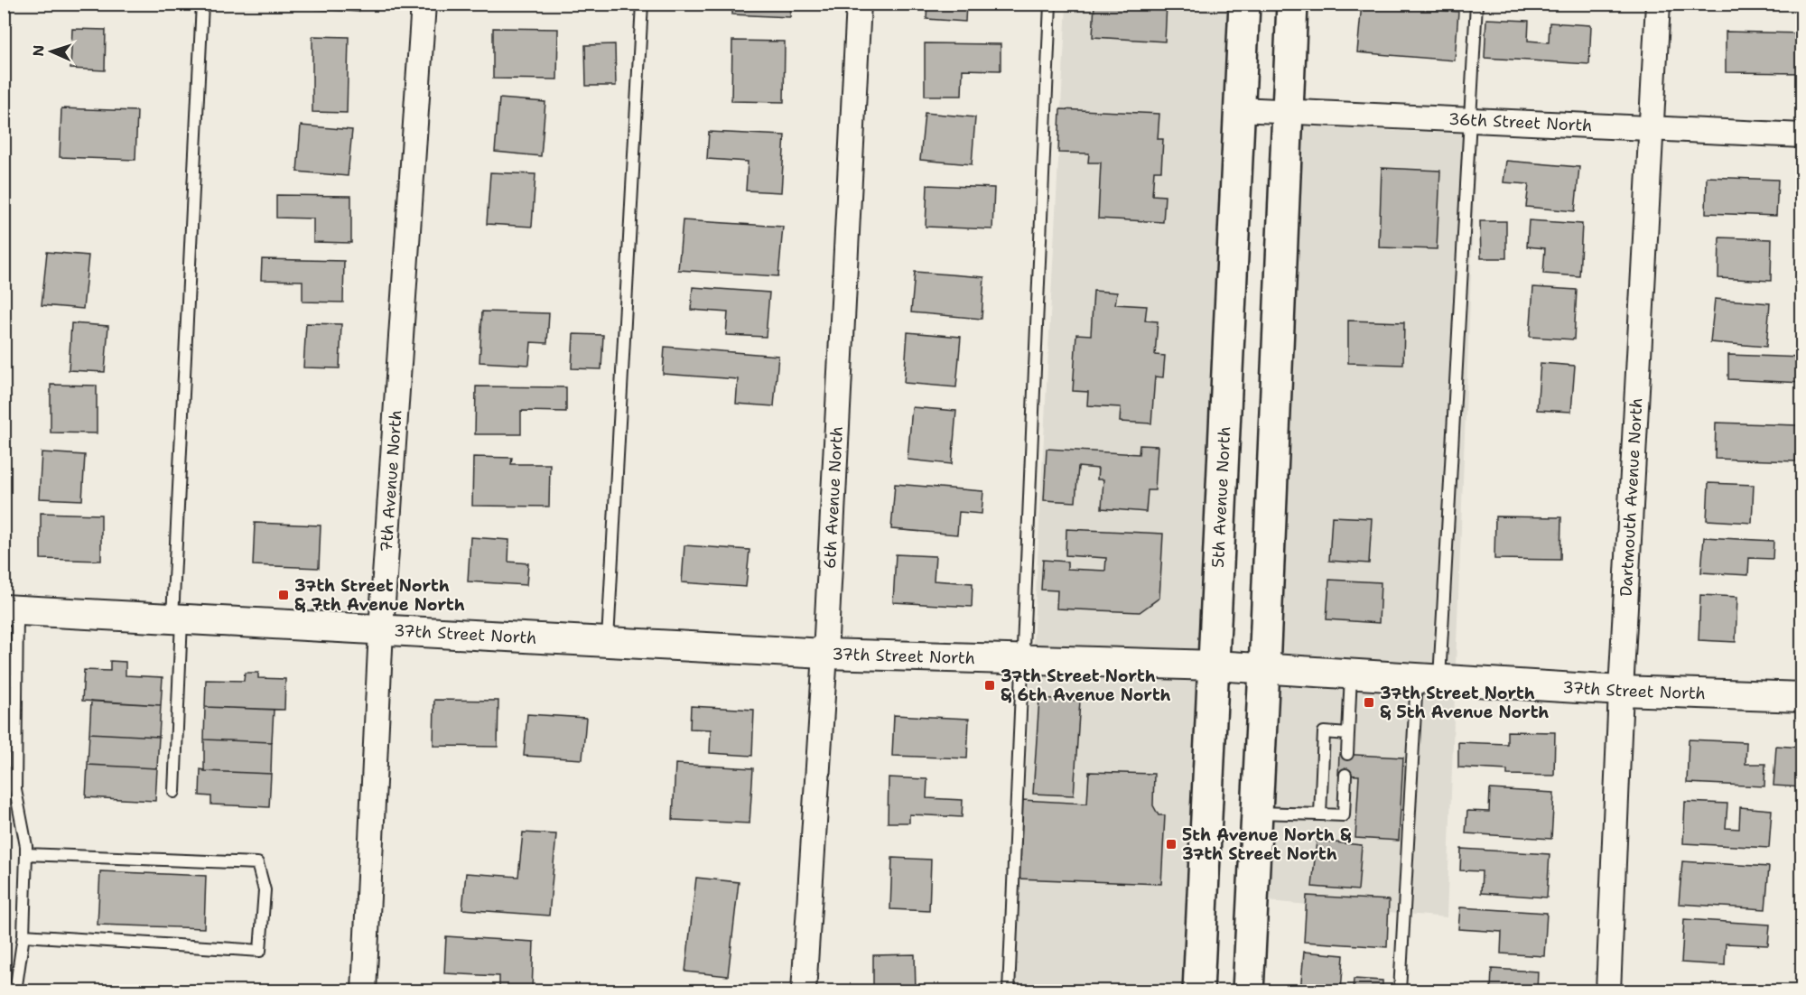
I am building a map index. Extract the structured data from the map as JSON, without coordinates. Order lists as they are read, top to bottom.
{
  "streets": {
    "main road": ["5th Avenue North"],
    "street": [
      "36th Street North",
      "7th Avenue North",
      "6th Avenue North",
      "Dartmouth Avenue North",
      "37th Street North"
    ]
  },
  "crossings": [
    ["36th Street North", "5th Avenue North"],
    ["36th Street North", "Dartmouth Avenue North"],
    ["7th Avenue North", "37th Street North"],
    ["6th Avenue North", "37th Street North"],
    ["5th Avenue North", "37th Street North"],
    ["Dartmouth Avenue North", "37th Street North"]
  ],
  "places": {
    "transit": [
      "37th Street North & 7th Avenue North",
      "37th Street North & 6th Avenue North",
      "37th Street North & 5th Avenue North",
      "5th Avenue North & 37th Street North"
    ]
  },
  "north": "left"
}
